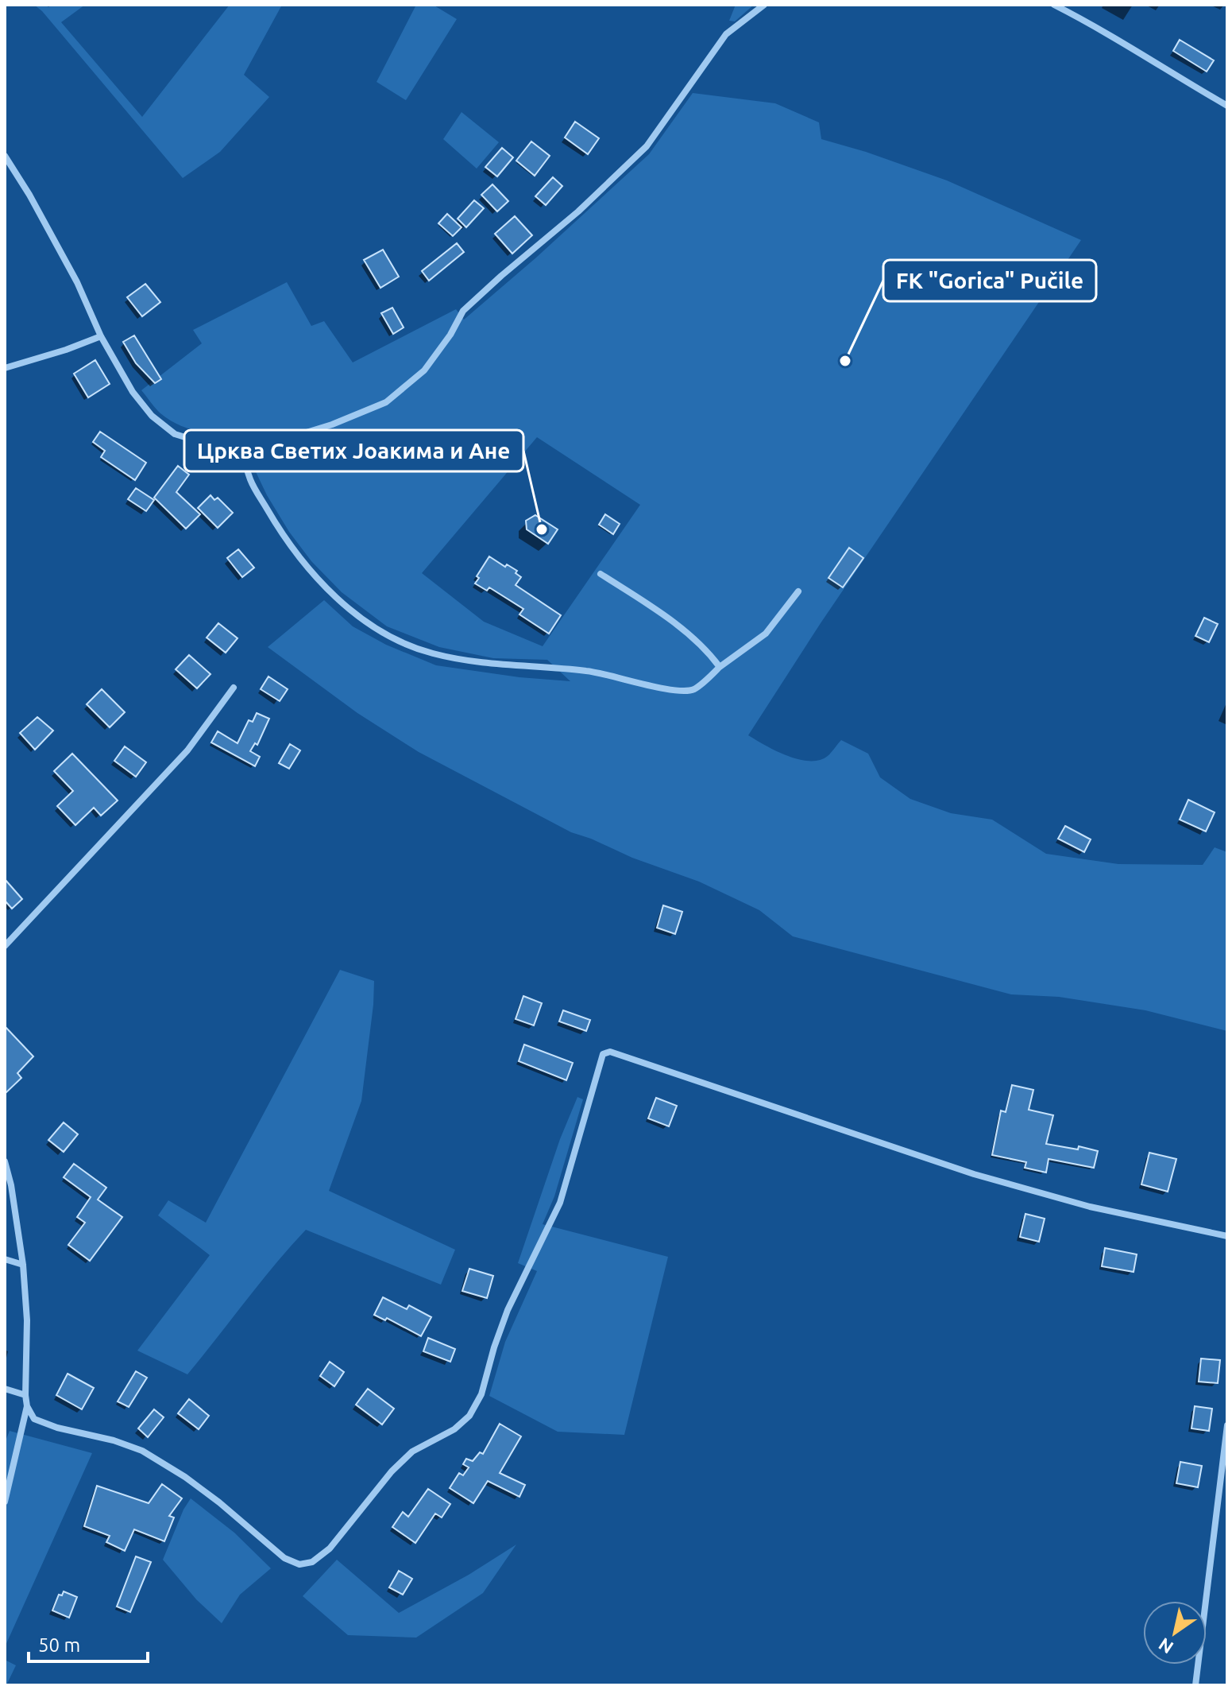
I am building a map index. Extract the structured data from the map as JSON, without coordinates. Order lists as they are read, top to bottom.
{
  "places": ["FK \"Gorica\" Pučile", "Црква Светих Јоакима и Ане"],
  "scale_bar": "50 m",
  "north": "bottom left"
}
